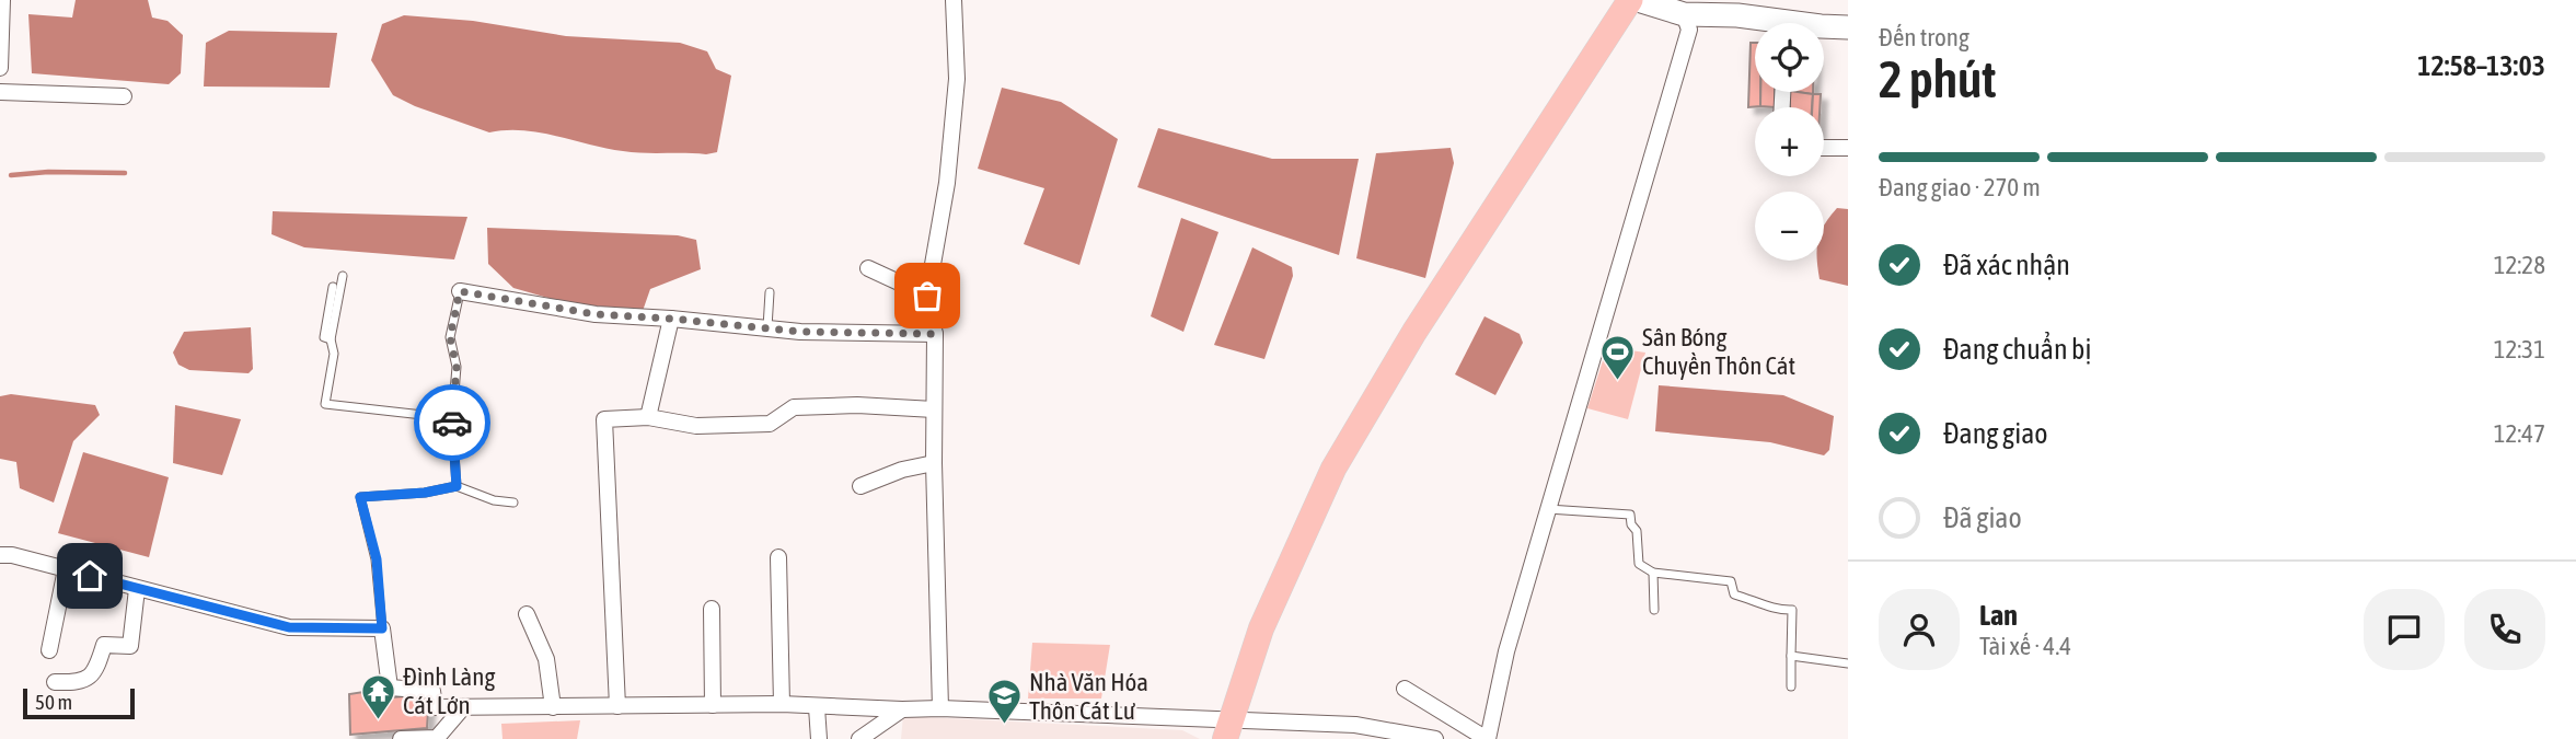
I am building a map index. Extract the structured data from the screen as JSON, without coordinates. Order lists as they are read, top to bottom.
{
  "places": {
    "sports": ["Sân Bóng Chuyền Thôn Cát"],
    "temple": ["Đình Làng Cát Lớn"],
    "school or university": ["Nhà Văn Hóa Thôn Cát Lư"]
  },
  "scale_bar": "50 m",
  "page": {
    "heading": ["2 phút", "Đến trong", "12:58–13:03"],
    "panel": ["Lan", "Tài xế · 4.4"],
    "map_buttons": ["+", "−"],
    "bar": "Đang giao · 270 m",
    "list": [
      ["Đã xác nhận", "12:28"],
      ["Đang chuẩn bị", "12:31"],
      ["Đang giao", "12:47"],
      "Đã giao"
    ],
    "scale": "50 m"
  }
}
